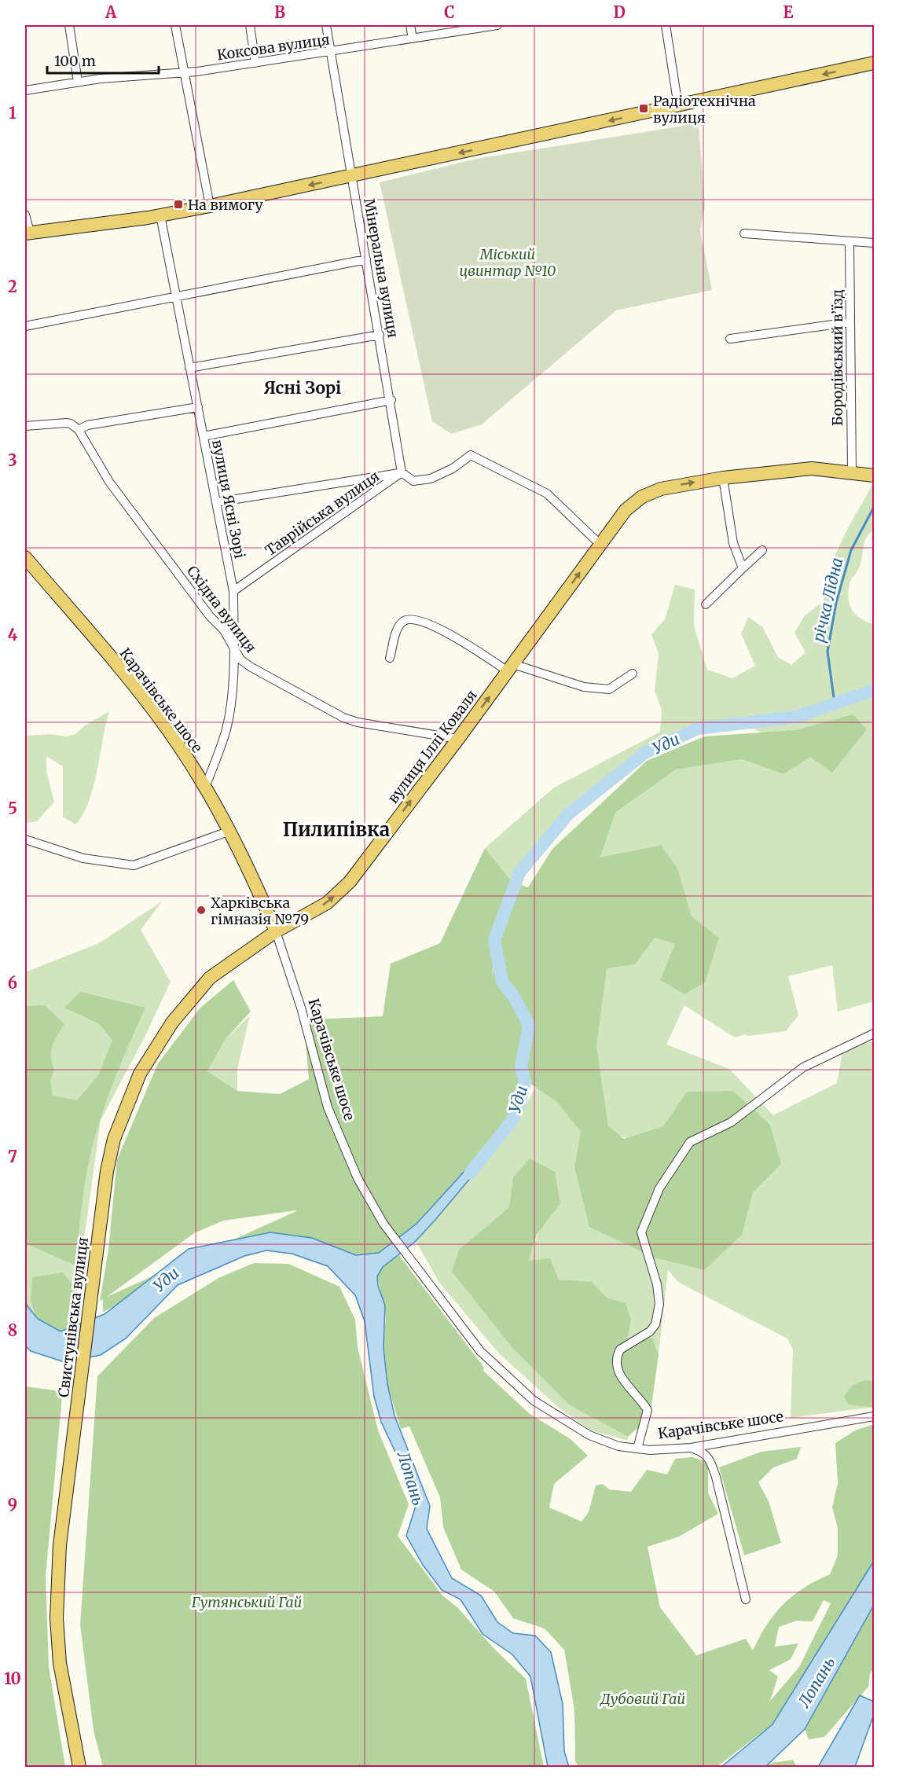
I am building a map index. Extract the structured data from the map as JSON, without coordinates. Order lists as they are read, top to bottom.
{
  "streets": {
    "main road": ["Карачівське шосе", "вулиця Іллі Коваля", "Свистунівська вулиця"],
    "street": [
      "Коксова вулиця",
      "Мінеральна вулиця",
      "Бородівський в’їзд",
      "вулиця Ясні Зорі",
      "Таврійська вулиця",
      "Східна вулиця"
    ]
  },
  "crossings": [
    ["Коксова вулиця", "Мінеральна вулиця"],
    ["Мінеральна вулиця", "Таврійська вулиця"],
    ["Бородівський в’їзд", "вулиця Іллі Коваля"],
    ["вулиця Ясні Зорі", "Таврійська вулиця"],
    ["вулиця Ясні Зорі", "Східна вулиця"],
    ["вулиця Ясні Зорі", "Карачівське шосе"],
    ["Східна вулиця", "вулиця Іллі Коваля"],
    ["Карачівське шосе", "вулиця Іллі Коваля"],
    ["Карачівське шосе", "Свистунівська вулиця"],
    ["вулиця Іллі Коваля", "Свистунівська вулиця"]
  ],
  "one_way": ["вулиця Іллі Коваля"],
  "districts": ["Ясні Зорі", "Пилипівка"],
  "water": ["річка Лідна", "Уди", "Лопань"],
  "parks": ["Міський цвинтар №10", "Гутянський Гай", "Дубовий Гай"],
  "places": {
    "transit": ["Радіотехнічна вулиця", "На вимогу"],
    "other": ["Харківська гімназія №79"]
  },
  "scale_bar": "100 m",
  "grid": {
    "columns": [
      "A",
      "B",
      "C",
      "D",
      "E"
    ],
    "rows": [
      "1",
      "2",
      "3",
      "4",
      "5",
      "6",
      "7",
      "8",
      "9",
      "10"
    ]
  }
}
